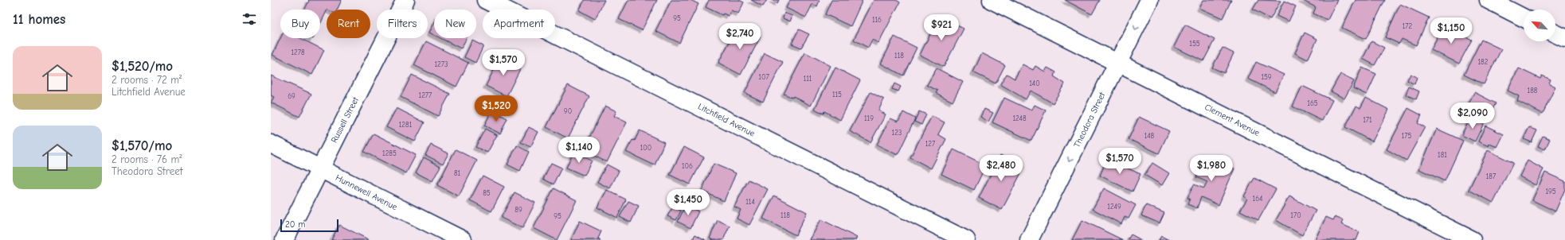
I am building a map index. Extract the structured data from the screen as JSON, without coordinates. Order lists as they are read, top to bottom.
{
  "streets": {
    "street": [
      "Russell Street",
      "Litchfield Avenue",
      "Theodora Street",
      "Clement Avenue",
      "Hunnewell Avenue"
    ]
  },
  "crossings": [
    ["Russell Street", "Hunnewell Avenue"],
    ["Theodora Street", "Clement Avenue"]
  ],
  "one_way": ["Theodora Street"],
  "house_numbers": [
    "95",
    "116",
    "172",
    "155",
    "1278",
    "118",
    "182",
    "1273",
    "107",
    "159",
    "111",
    "140",
    "188",
    "115",
    "1277",
    "69",
    "165",
    "90",
    "119",
    "1248",
    "171",
    "1281",
    "123",
    "148",
    "175",
    "127",
    "100",
    "1285",
    "181",
    "106",
    "81",
    "187",
    "195",
    "85",
    "164",
    "114",
    "1249",
    "89",
    "118",
    "170",
    "95"
  ],
  "scale_bar": "20 m",
  "north": "top left",
  "page": {
    "heading": "11 homes",
    "chip": [
      "Buy",
      "Rent",
      "Filters",
      "New",
      "Apartment"
    ],
    "price": [
      "$921",
      "$1,150",
      "$2,740",
      "$1,570",
      "$1,520",
      "$2,090",
      "$1,140",
      "$1,570",
      "$2,480",
      "$1,980",
      "$1,450"
    ],
    "list": [
      {
        "name": "$1,520/mo",
        "note": "2 rooms · 72 m² · Litchfield Avenue"
      },
      {
        "name": "$1,570/mo",
        "note": "2 rooms · 76 m² · Theodora Street"
      }
    ],
    "scale": "20 m"
  }
}
